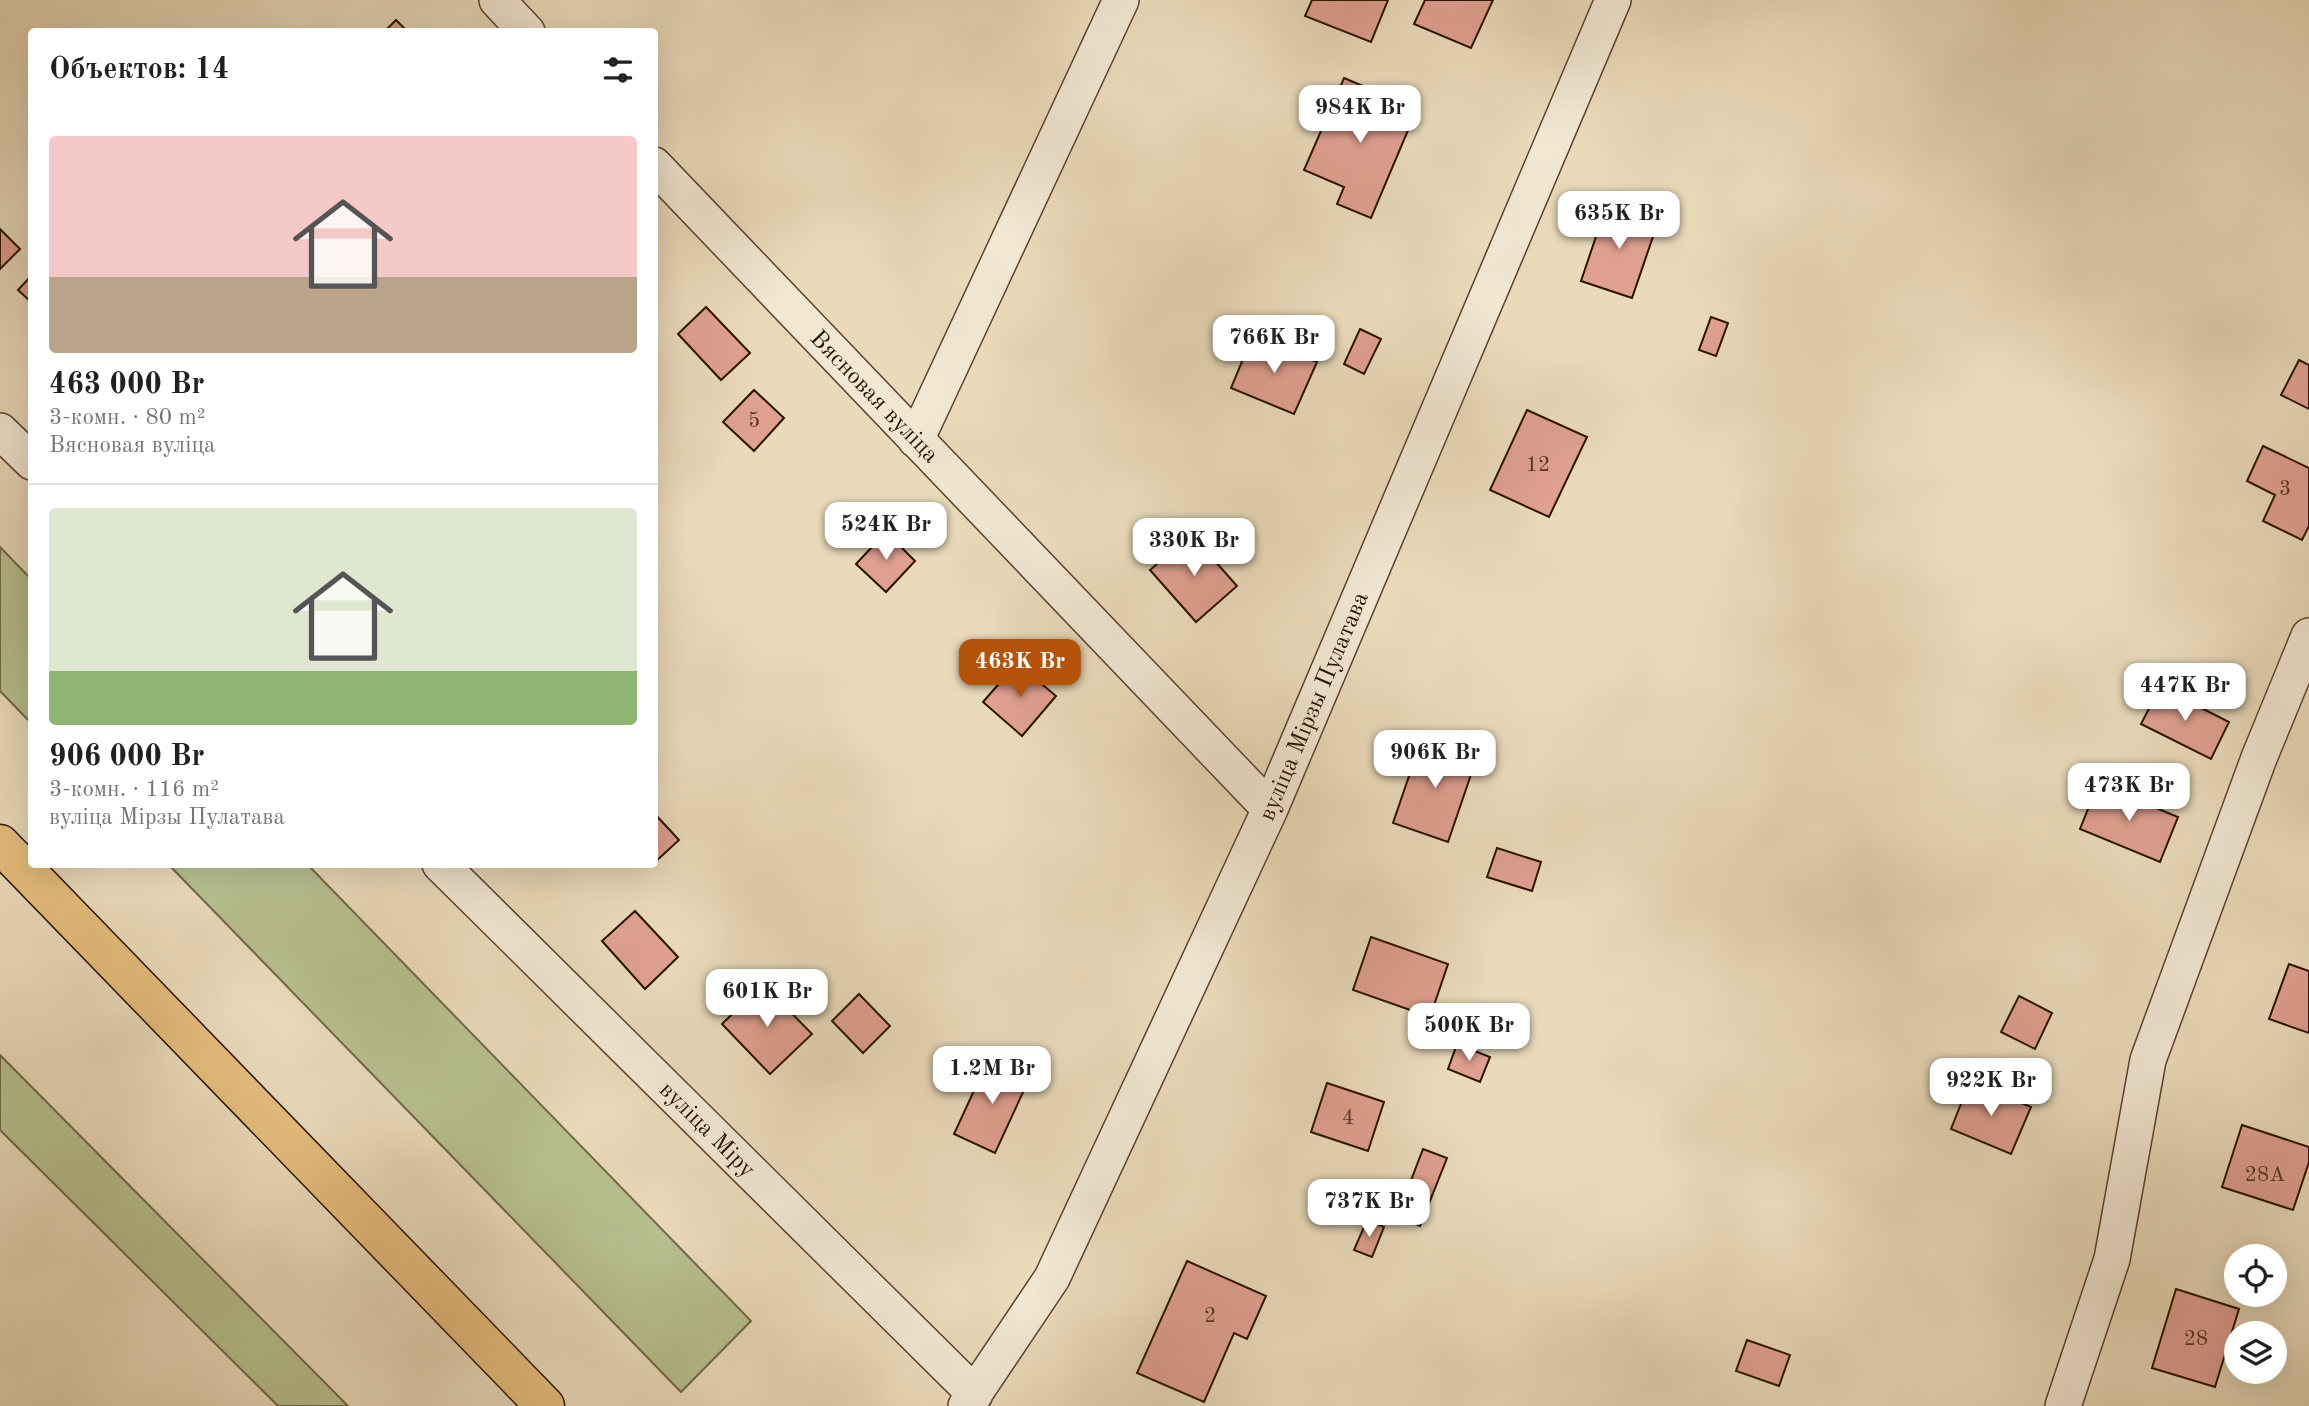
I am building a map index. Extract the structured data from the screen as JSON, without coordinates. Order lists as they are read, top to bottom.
{
  "streets": {
    "street": ["Вясновая вуліца", "вуліца Мірзы Пулатава", "вуліца Міру"]
  },
  "crossings": [
    ["Вясновая вуліца", "вуліца Мірзы Пулатава"],
    ["вуліца Мірзы Пулатава", "вуліца Міру"]
  ],
  "house_numbers": [
    "5",
    "12",
    "3",
    "4",
    "28А",
    "2",
    "28"
  ],
  "page": {
    "heading": "Объектов: 14",
    "price": [
      "984K Br",
      "635K Br",
      "766K Br",
      "524K Br",
      "330K Br",
      "463K Br",
      "447K Br",
      "906K Br",
      "473K Br",
      "601K Br",
      "500K Br",
      "1.2M Br",
      "922K Br",
      "737K Br"
    ],
    "list": [
      {
        "name": "463 000 Br",
        "note": "3-комн. · 80 m² · Вясновая вуліца"
      },
      {
        "name": "906 000 Br",
        "note": "3-комн. · 116 m² · вуліца Мірзы Пулатава"
      }
    ]
  }
}
